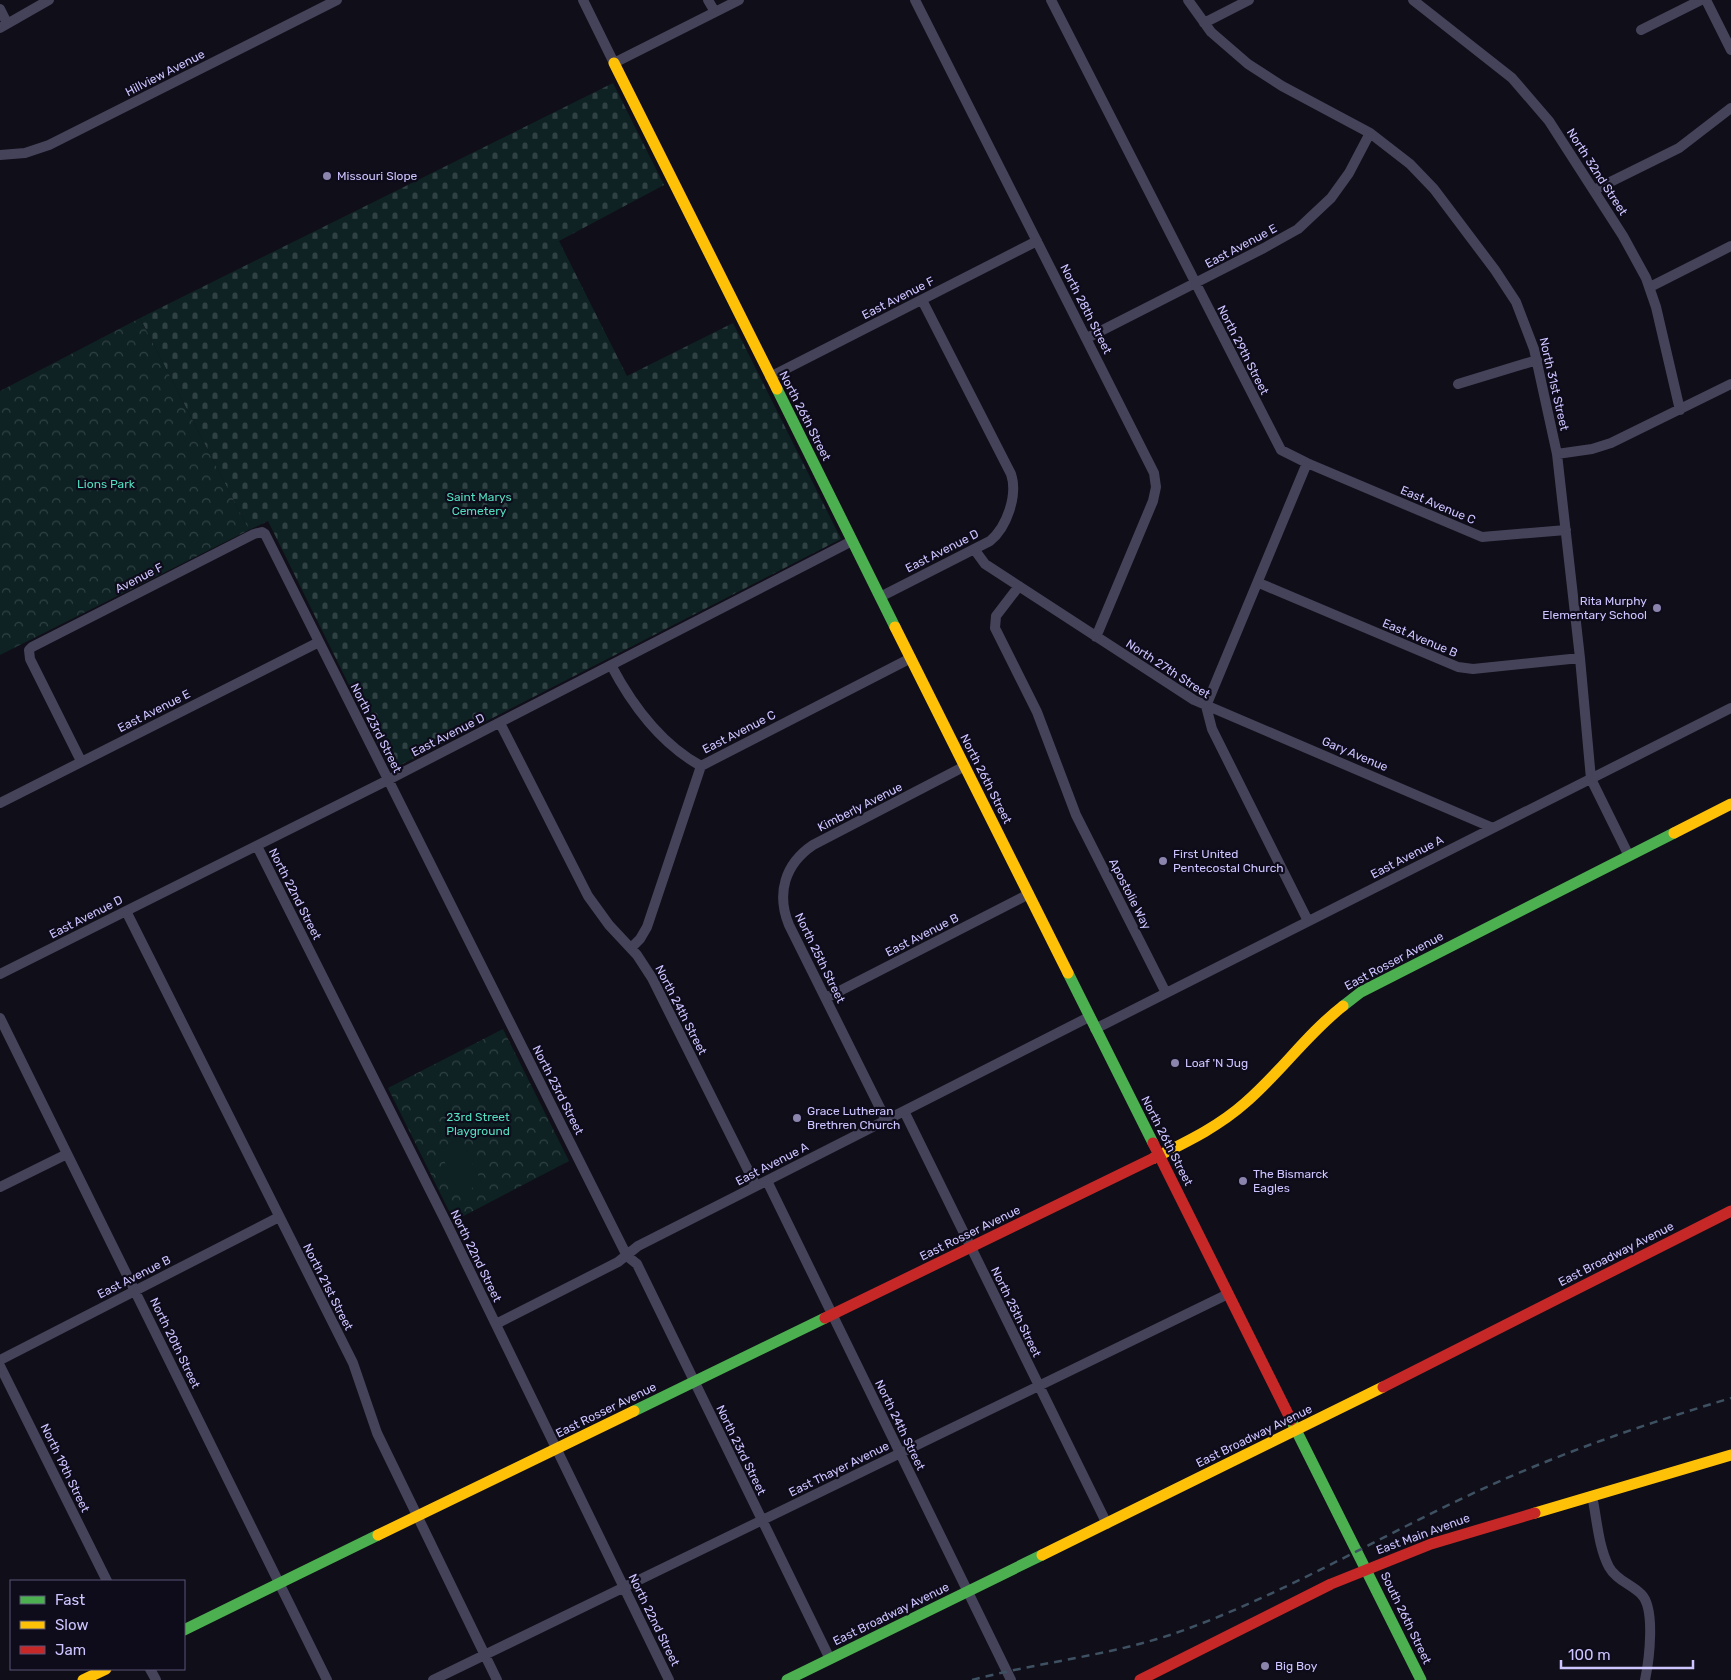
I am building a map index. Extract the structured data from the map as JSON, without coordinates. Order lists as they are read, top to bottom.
{
  "streets": {
    "street": [
      "Hillview Avenue",
      "North 32nd Street",
      "East Avenue E",
      "East Avenue F",
      "North 28th Street",
      "North 29th Street",
      "North 31st Street",
      "North 26th Street",
      "East Avenue C",
      "East Avenue D",
      "Avenue F",
      "East Avenue B",
      "North 27th Street",
      "North 23rd Street",
      "Gary Avenue",
      "Kimberly Avenue",
      "East Avenue A",
      "North 22nd Street",
      "Apostolie Way",
      "North 25th Street",
      "East Rosser Avenue",
      "North 24th Street",
      "East Broadway Avenue",
      "North 21st Street",
      "North 20th Street",
      "North 19th Street",
      "East Thayer Avenue",
      "East Main Avenue",
      "South 26th Street"
    ]
  },
  "crossings": [
    ["East Avenue E", "North 28th Street"],
    ["East Avenue E", "North 29th Street"],
    ["East Avenue E", "North 31st Street"],
    ["East Avenue E", "Avenue F"],
    ["East Avenue E", "North 23rd Street"],
    ["East Avenue F", "North 28th Street"],
    ["East Avenue F", "North 26th Street"],
    ["East Avenue F", "East Avenue D"],
    ["North 28th Street", "North 27th Street"],
    ["North 29th Street", "East Avenue C"],
    ["North 31st Street", "East Avenue C"],
    ["North 31st Street", "East Avenue B"],
    ["North 31st Street", "East Avenue A"],
    ["North 31st Street", "East Rosser Avenue"],
    ["North 26th Street", "East Avenue C"],
    ["North 26th Street", "East Avenue D"],
    ["North 26th Street", "East Avenue B"],
    ["North 26th Street", "Kimberly Avenue"],
    ["North 26th Street", "East Avenue A"],
    ["North 26th Street", "East Rosser Avenue"],
    ["North 26th Street", "East Broadway Avenue"],
    ["North 26th Street", "East Thayer Avenue"],
    ["North 26th Street", "East Main Avenue"],
    ["North 26th Street", "South 26th Street"],
    ["East Avenue C", "North 24th Street"],
    ["East Avenue D", "North 27th Street"],
    ["East Avenue D", "North 23rd Street"],
    ["East Avenue D", "North 22nd Street"],
    ["East Avenue D", "North 24th Street"],
    ["East Avenue D", "North 21st Street"],
    ["Avenue F", "North 23rd Street"],
    ["East Avenue B", "North 25th Street"],
    ["East Avenue B", "North 21st Street"],
    ["East Avenue B", "North 20th Street"],
    ["North 27th Street", "Gary Avenue"],
    ["North 27th Street", "East Avenue A"],
    ["North 27th Street", "Apostolie Way"],
    ["North 23rd Street", "East Avenue A"],
    ["North 23rd Street", "East Rosser Avenue"],
    ["North 23rd Street", "East Broadway Avenue"],
    ["North 23rd Street", "East Thayer Avenue"],
    ["Gary Avenue", "East Avenue A"],
    ["Kimberly Avenue", "North 25th Street"],
    ["East Avenue A", "North 22nd Street"],
    ["East Avenue A", "Apostolie Way"],
    ["East Avenue A", "North 25th Street"],
    ["East Avenue A", "North 24th Street"],
    ["North 22nd Street", "East Rosser Avenue"],
    ["North 22nd Street", "East Thayer Avenue"],
    ["North 25th Street", "East Rosser Avenue"],
    ["North 25th Street", "East Broadway Avenue"],
    ["North 25th Street", "East Thayer Avenue"],
    ["East Rosser Avenue", "North 24th Street"],
    ["East Rosser Avenue", "North 21st Street"],
    ["East Rosser Avenue", "North 20th Street"],
    ["North 24th Street", "East Broadway Avenue"],
    ["North 24th Street", "East Thayer Avenue"],
    ["North 21st Street", "East Thayer Avenue"],
    ["East Main Avenue", "South 26th Street"]
  ],
  "parks": ["Lions Park", "Saint Marys Cemetery", "23rd Street Playground"],
  "places": [
    "Missouri Slope",
    "Rita Murphy Elementary School",
    "First United Pentecostal Church",
    "Loaf 'N Jug",
    "Grace Lutheran Brethren Church",
    "The Bismarck Eagles",
    "Big Boy"
  ],
  "legend": ["Fast", "Slow", "Jam"],
  "scale_bar": "100 m"
}
